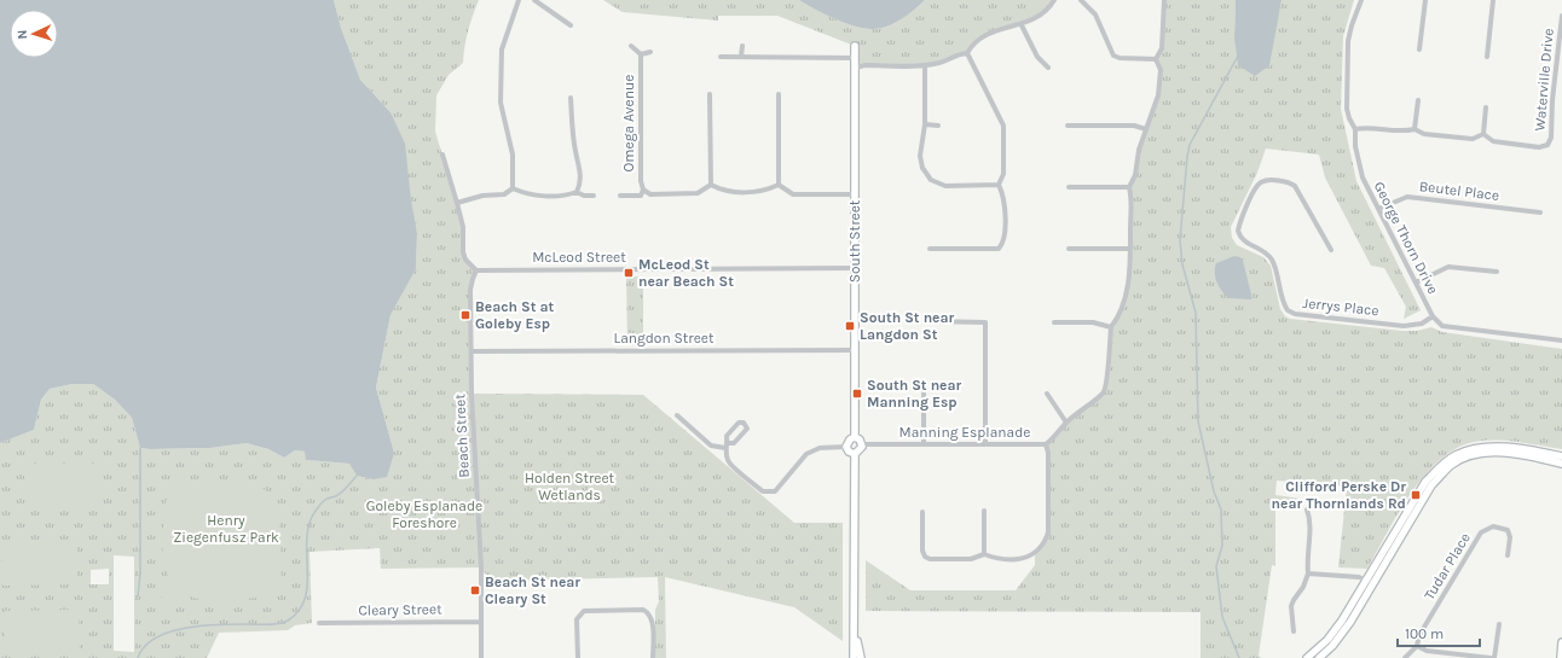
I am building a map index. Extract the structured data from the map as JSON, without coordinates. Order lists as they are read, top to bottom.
{
  "streets": {
    "street": [
      "Waterville Drive",
      "Omega Avenue",
      "Beutel Place",
      "George Thorn Drive",
      "South Street",
      "McLeod Street",
      "Jerrys Place",
      "Langdon Street",
      "Manning Esplanade",
      "Beach Street",
      "Tudar Place",
      "Cleary Street"
    ]
  },
  "crossings": [
    ["Beutel Place", "George Thorn Drive"],
    ["George Thorn Drive", "Jerrys Place"],
    ["South Street", "McLeod Street"],
    ["South Street", "Langdon Street"],
    ["South Street", "Manning Esplanade"],
    ["McLeod Street", "Beach Street"],
    ["Langdon Street", "Beach Street"],
    ["Beach Street", "Cleary Street"]
  ],
  "parks": ["Holden Street Wetlands", "Goleby Esplanade Foreshore", "Henry Ziegenfusz Park"],
  "places": {
    "transit": [
      "McLeod St near Beach St",
      "Beach St at Goleby Esp",
      "South St near Langdon St",
      "South St near Manning Esp",
      "Clifford Perske Dr near Thornlands Rd",
      "Beach St near Cleary St"
    ]
  },
  "scale_bar": "100 m",
  "north": "left"
}
